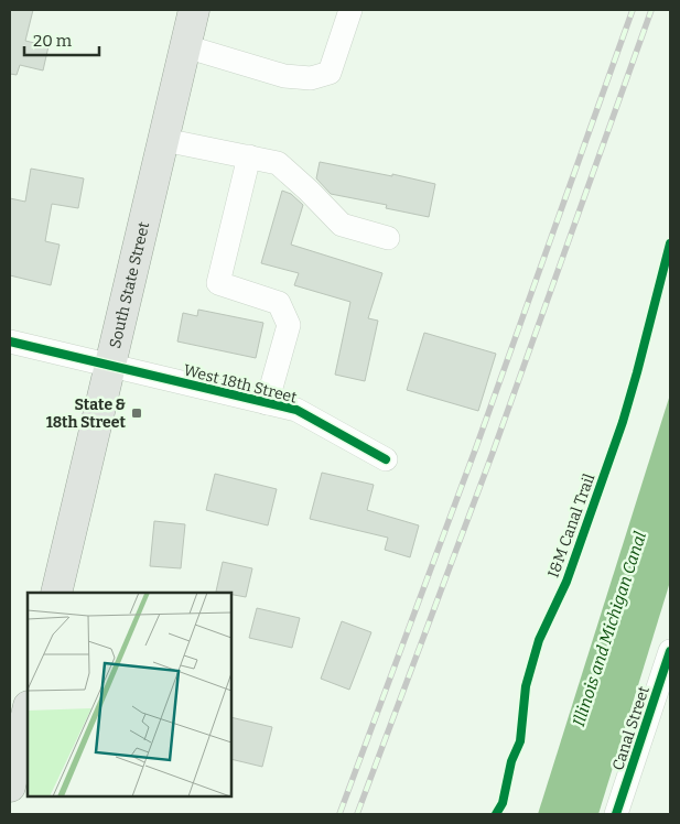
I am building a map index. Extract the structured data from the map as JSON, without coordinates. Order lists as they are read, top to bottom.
{
  "streets": {
    "main road": ["South State Street"],
    "street": ["West 18th Street", "Canal Street"],
    "cycle path": ["I&M Canal Trail"]
  },
  "crossings": [
    ["South State Street", "West 18th Street"]
  ],
  "water": ["Illinois and Michigan Canal"],
  "places": {
    "transit": ["State & 18th Street"]
  },
  "scale_bar": "20 m"
}
